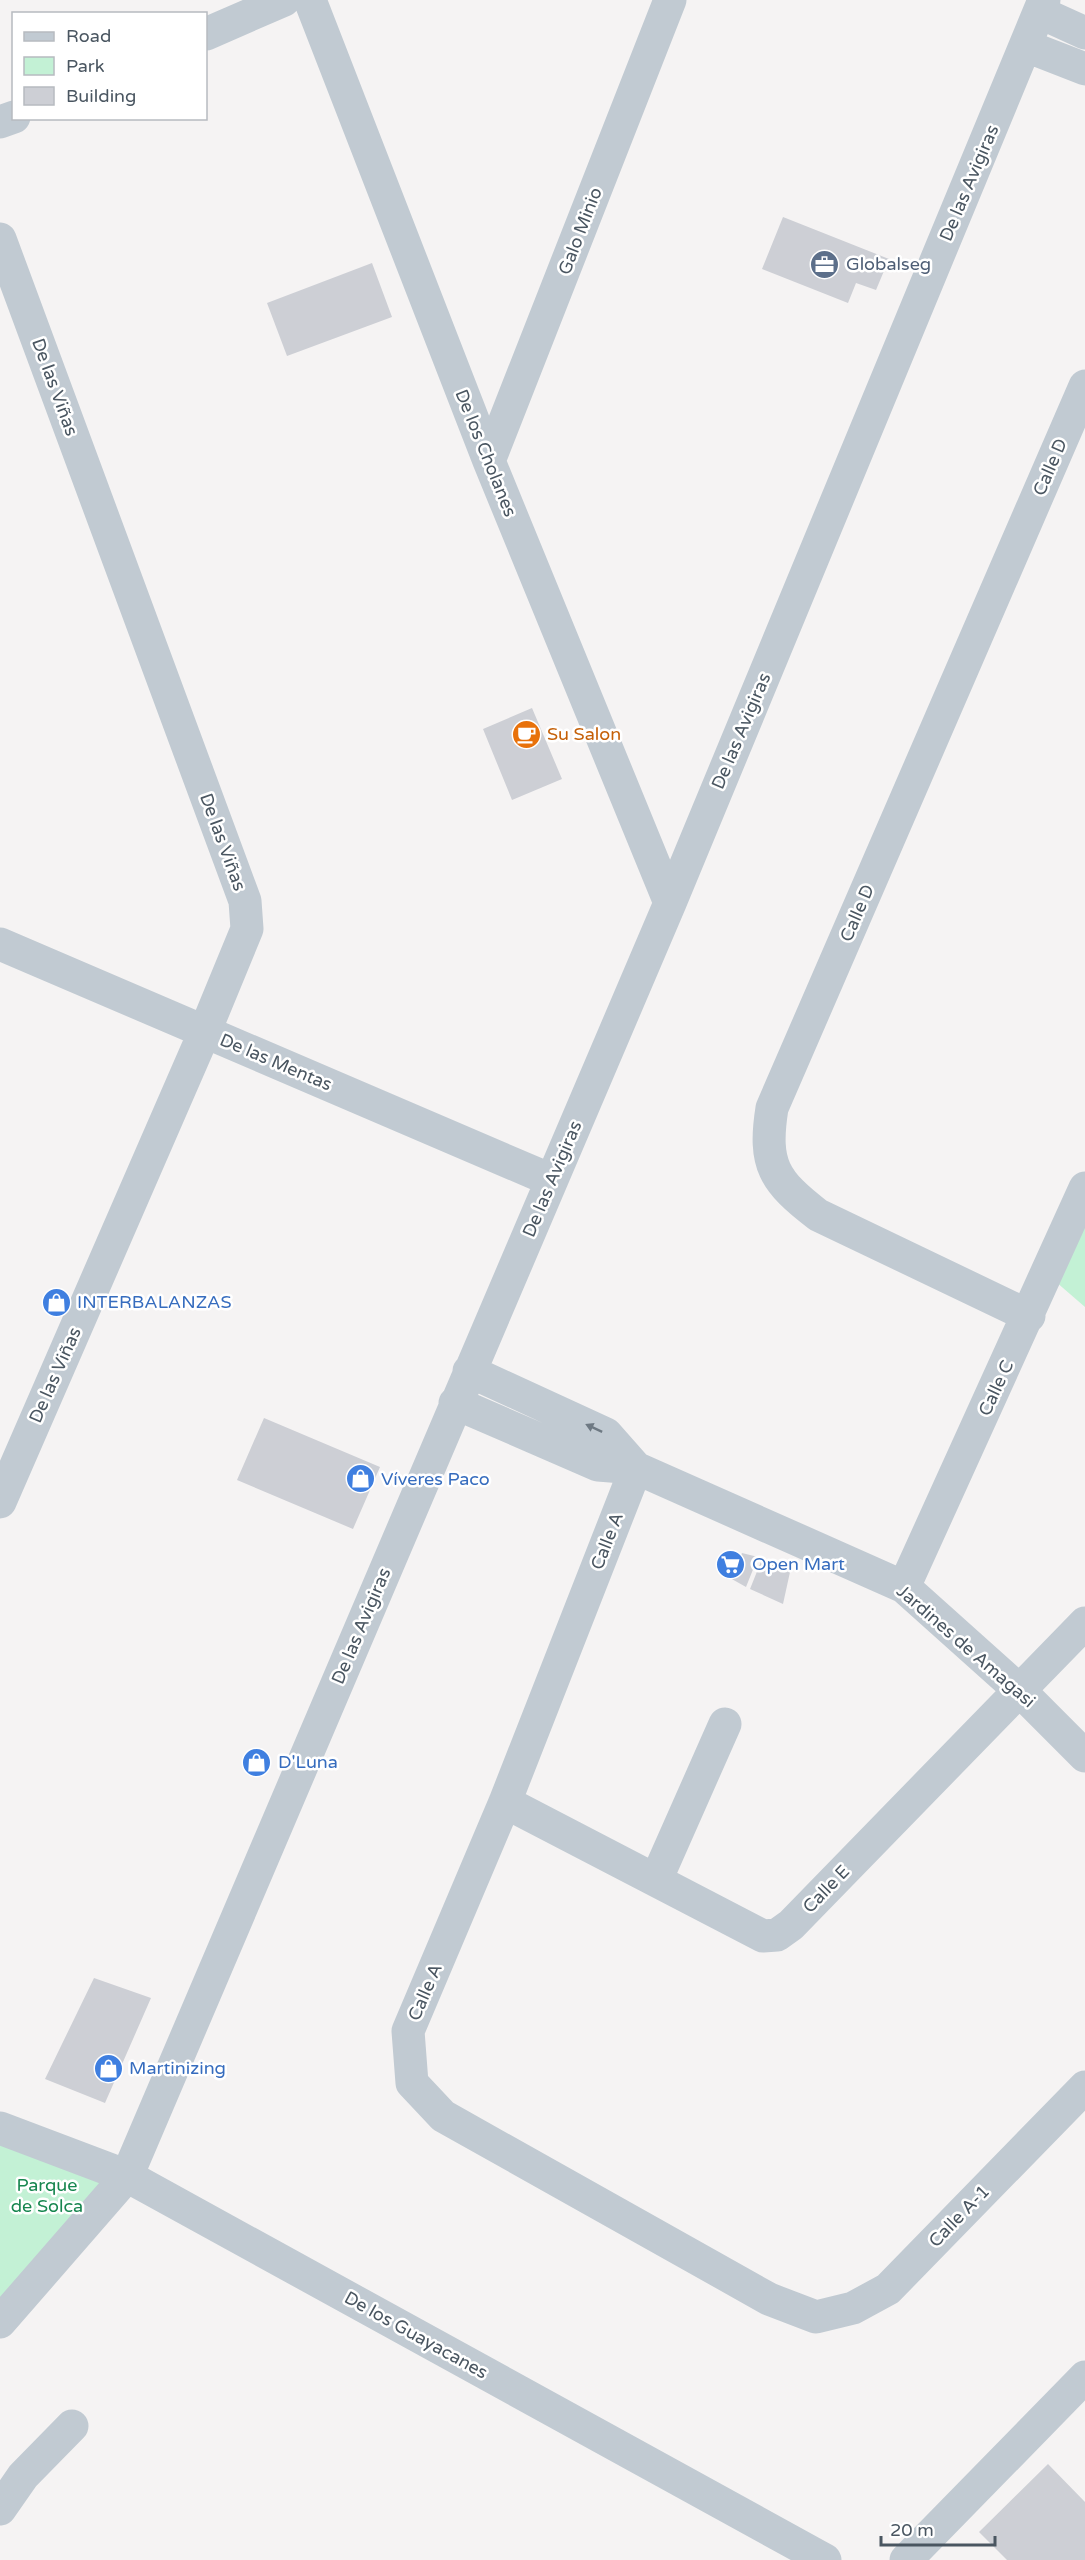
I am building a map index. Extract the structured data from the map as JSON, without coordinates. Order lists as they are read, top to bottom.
{
  "streets": {
    "street": [
      "De las Avigiras",
      "Galo Minio",
      "De las Viñas",
      "De los Cholanes",
      "Calle D",
      "De las Mentas",
      "Calle C",
      "Calle A",
      "Jardines de Amagasi",
      "Calle E",
      "Calle A-1",
      "De los Guayacanes"
    ]
  },
  "crossings": [
    ["De las Avigiras", "De los Cholanes"],
    ["De las Avigiras", "De las Mentas"],
    ["De las Avigiras", "Jardines de Amagasi"],
    ["De las Avigiras", "De los Guayacanes"],
    ["Galo Minio", "De los Cholanes"],
    ["De las Viñas", "De las Mentas"],
    ["Calle D", "Calle C"],
    ["Calle C", "Jardines de Amagasi"],
    ["Calle A", "Jardines de Amagasi"],
    ["Calle A", "Calle E"],
    ["Calle A", "Calle A-1"],
    ["Jardines de Amagasi", "Calle E"]
  ],
  "parks": ["Parque de Solca"],
  "places": {
    "office": ["Globalseg"],
    "cafe": ["Su Salon"],
    "shop": [
      "INTERBALANZAS",
      "Víveres Paco",
      "D'Luna",
      "Martinizing"
    ],
    "supermarket": ["Open Mart"]
  },
  "legend": ["Road", "Park", "Building"],
  "scale_bar": "20 m"
}
